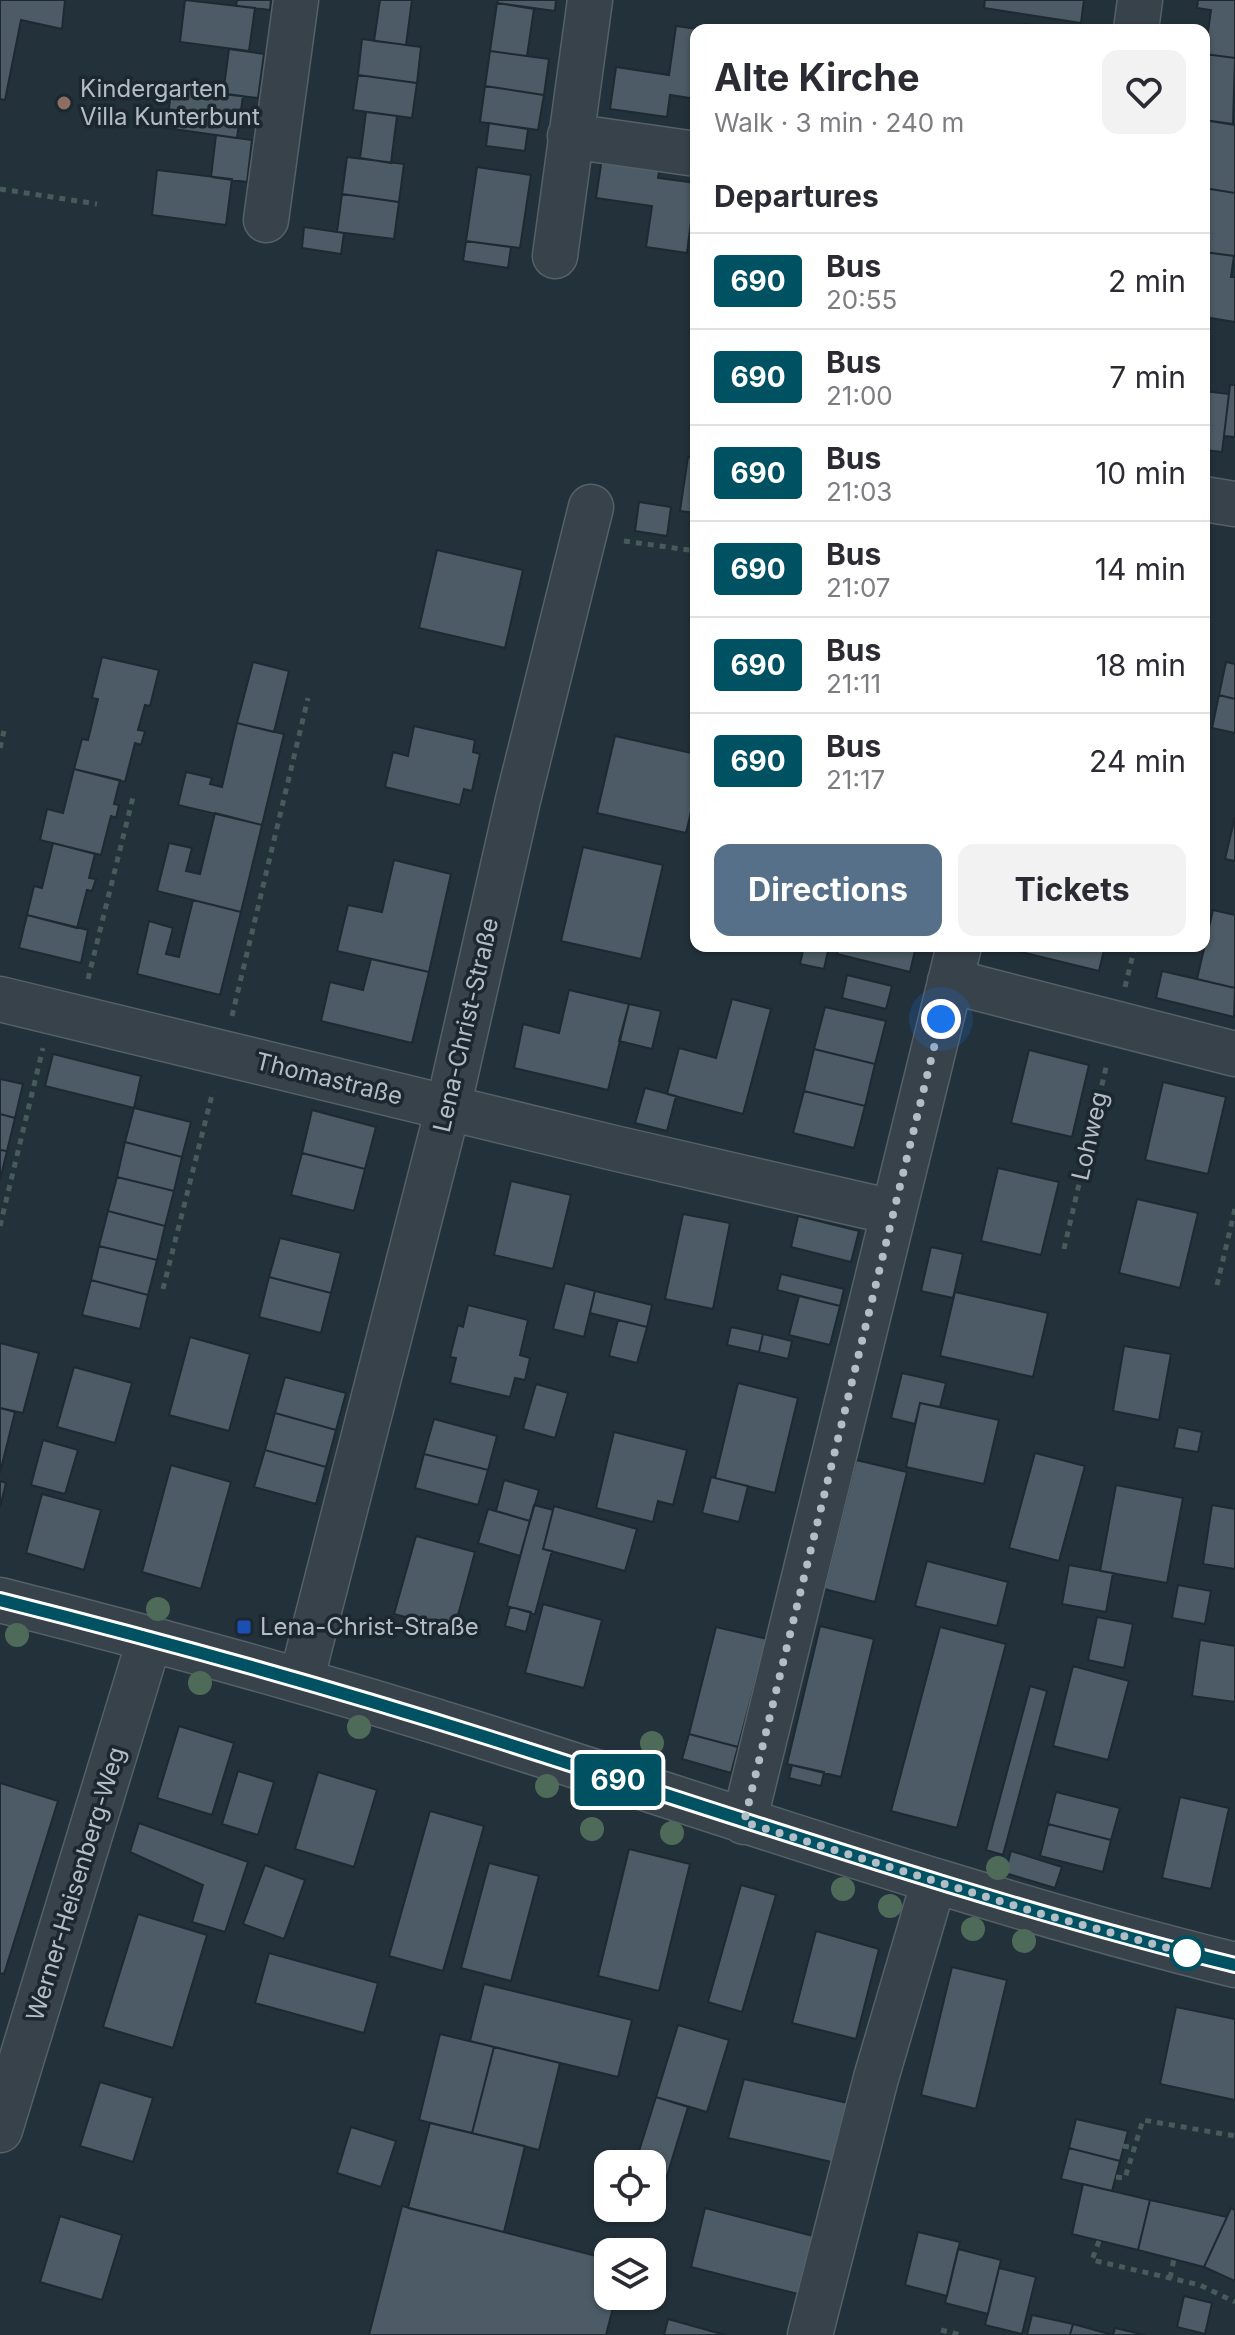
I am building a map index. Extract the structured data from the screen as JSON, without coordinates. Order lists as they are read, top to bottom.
{
  "streets": {
    "street": ["Lena-Christ-Straße", "Thomastraße", "Werner-Heisenberg-Weg"],
    "path": ["Lohweg"]
  },
  "crossings": [
    ["Lena-Christ-Straße", "Thomastraße"]
  ],
  "places": {
    "other": ["Kindergarten Villa Kunterbunt"],
    "transit": ["Lena-Christ-Straße"]
  },
  "lines": ["bus line 690"],
  "page": {
    "on_map": "690",
    "heading": [
      ["Alte Kirche", "Walk · 3 min · 240 m"],
      "Departures"
    ],
    "list": [
      {
        "mark": "690",
        "name": "Bus",
        "note": "20:55",
        "value": "2 min"
      },
      {
        "mark": "690",
        "name": "Bus",
        "note": "21:00",
        "value": "7 min"
      },
      {
        "mark": "690",
        "name": "Bus",
        "note": "21:03",
        "value": "10 min"
      },
      {
        "mark": "690",
        "name": "Bus",
        "note": "21:07",
        "value": "14 min"
      },
      {
        "mark": "690",
        "name": "Bus",
        "note": "21:11",
        "value": "18 min"
      },
      {
        "mark": "690",
        "name": "Bus",
        "note": "21:17",
        "value": "24 min"
      }
    ],
    "buttons": ["Directions", "Tickets"]
  }
}
